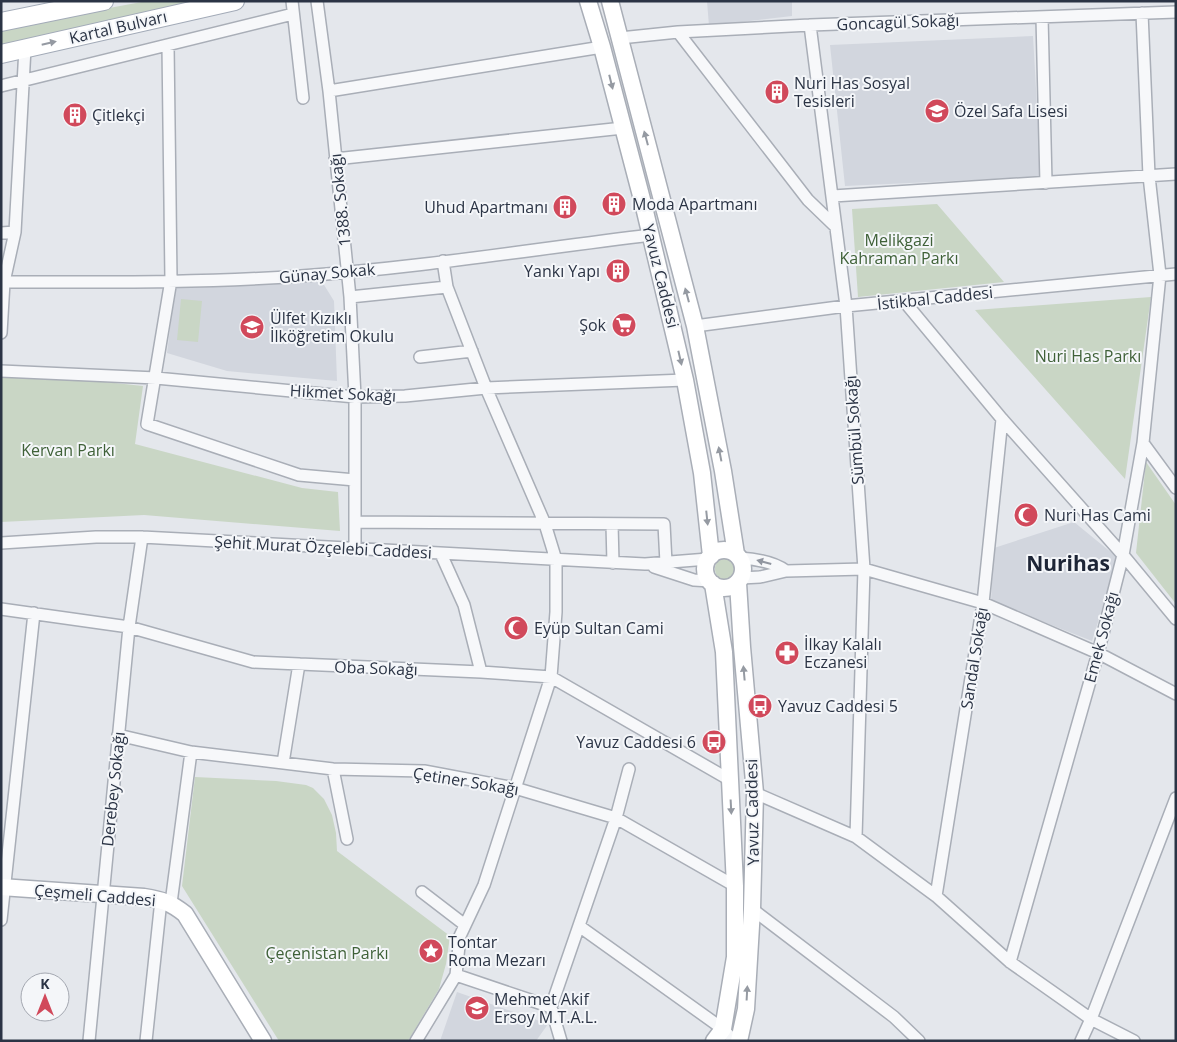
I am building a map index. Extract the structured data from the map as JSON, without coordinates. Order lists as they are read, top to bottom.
{
  "streets": {
    "main road": ["Kartal Bulvarı"],
    "street": [
      "Goncagül Sokağı",
      "1388. Sokağı",
      "Günay Sokak",
      "Yavuz Caddesi",
      "İstikbal Caddesi",
      "Hikmet Sokağı",
      "Sümbül Sokağı",
      "Şehit Murat Özçelebi Caddesi",
      "Emek Sokağı",
      "Sandal Sokağı",
      "Oba Sokağı",
      "Çetiner Sokağı",
      "Derebey Sokağı",
      "Çeşmeli Caddesi"
    ]
  },
  "crossings": [
    ["Goncagül Sokağı", "Yavuz Caddesi"],
    ["Goncagül Sokağı", "Sümbül Sokağı"],
    ["Goncagül Sokağı", "Emek Sokağı"],
    ["1388. Sokağı", "Günay Sokak"],
    ["1388. Sokağı", "Hikmet Sokağı"],
    ["1388. Sokağı", "Şehit Murat Özçelebi Caddesi"],
    ["Günay Sokak", "Yavuz Caddesi"],
    ["Yavuz Caddesi", "İstikbal Caddesi"],
    ["Yavuz Caddesi", "Hikmet Sokağı"],
    ["Yavuz Caddesi", "Şehit Murat Özçelebi Caddesi"],
    ["Yavuz Caddesi", "Oba Sokağı"],
    ["Yavuz Caddesi", "Çetiner Sokağı"],
    ["İstikbal Caddesi", "Sümbül Sokağı"],
    ["İstikbal Caddesi", "Emek Sokağı"],
    ["Şehit Murat Özçelebi Caddesi", "Derebey Sokağı"],
    ["Oba Sokağı", "Derebey Sokağı"],
    ["Çetiner Sokağı", "Derebey Sokağı"],
    ["Derebey Sokağı", "Çeşmeli Caddesi"]
  ],
  "districts": ["Nurihas"],
  "parks": [
    "Melikgazi Kahraman Parkı",
    "Nuri Has Parkı",
    "Kervan Parkı",
    "Çeçenistan Parkı"
  ],
  "places": {
    "building": [
      "Nuri Has Sosyal Tesisleri",
      "Çitlekçi",
      "Moda Apartmanı",
      "Uhud Apartmanı",
      "Yankı Yapı"
    ],
    "school or university": ["Özel Safa Lisesi", "Ülfet Kızıklı İlköğretim Okulu", "Mehmet Akif Ersoy M.T.A.L."],
    "supermarket": ["Şok"],
    "mosque": ["Nuri Has Cami", "Eyüp Sultan Cami"],
    "pharmacy": ["İlkay Kalalı Eczanesi"],
    "bus stop": ["Yavuz Caddesi 5", "Yavuz Caddesi 6"],
    "place": ["Tontar Roma Mezarı"]
  },
  "north": "top"
}
